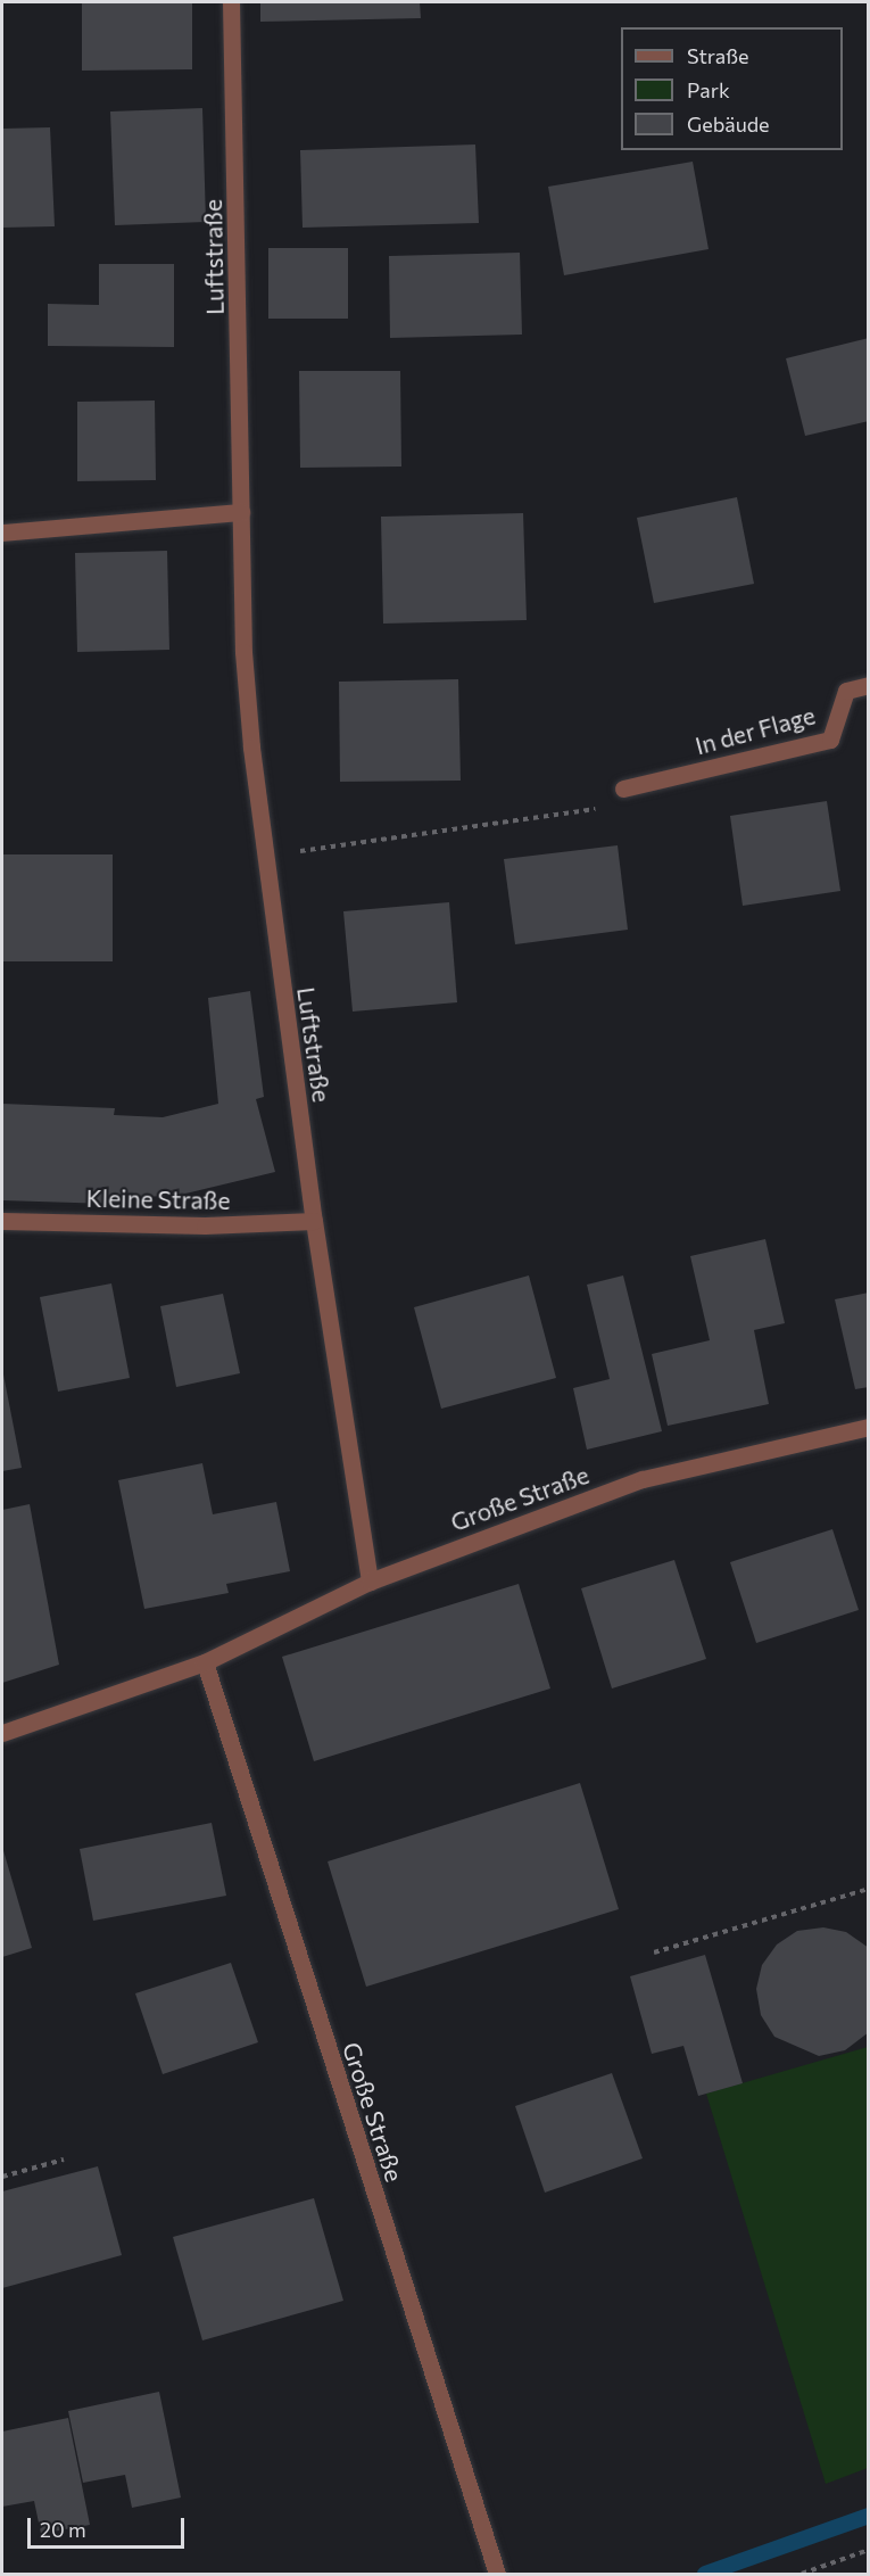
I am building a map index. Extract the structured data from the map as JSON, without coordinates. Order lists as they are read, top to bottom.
{
  "streets": {
    "street": [
      "Luftstraße",
      "In der Flage",
      "Kleine Straße",
      "Große Straße"
    ]
  },
  "crossings": [
    ["Luftstraße", "Kleine Straße"],
    ["Luftstraße", "Große Straße"]
  ],
  "legend": ["Straße", "Park", "Gebäude"],
  "scale_bar": "20 m"
}
